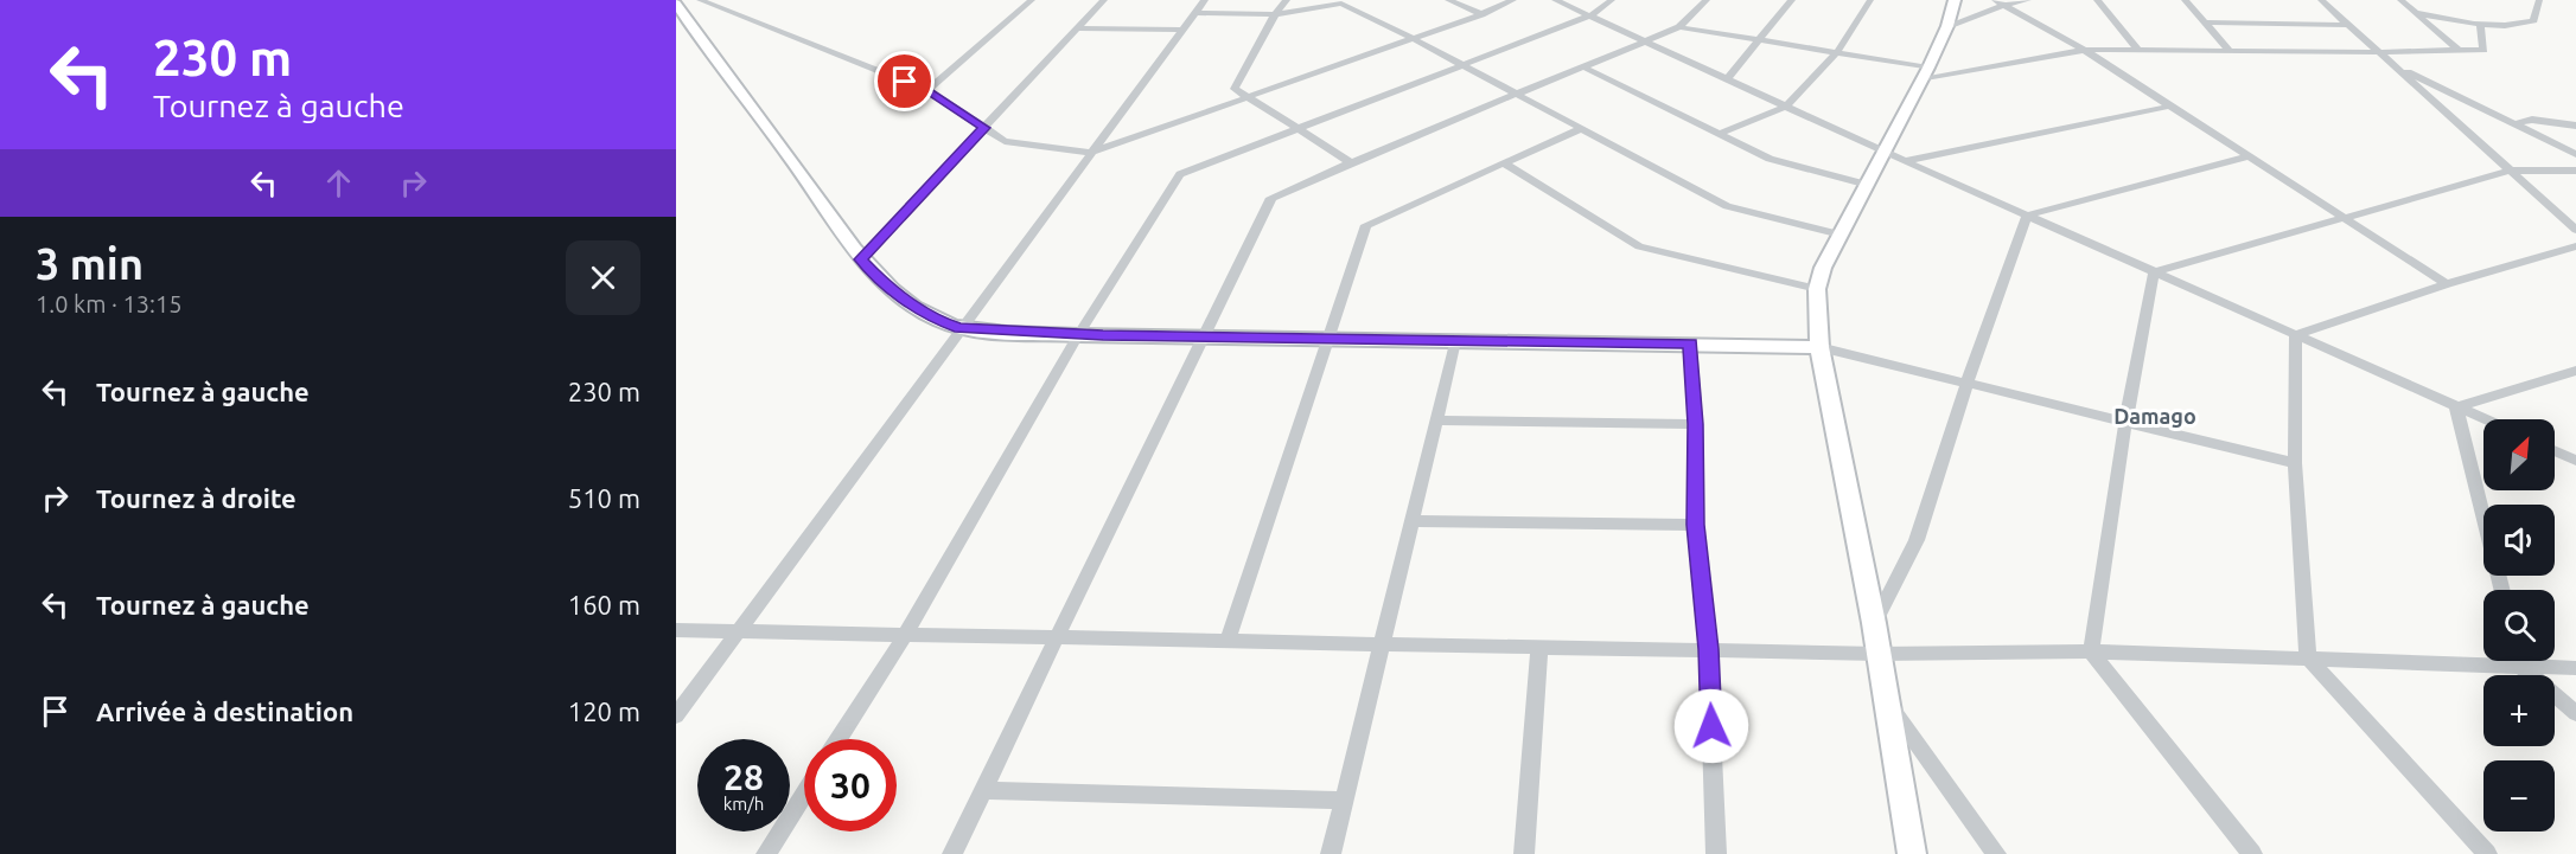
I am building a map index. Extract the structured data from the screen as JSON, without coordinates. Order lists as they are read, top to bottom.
{
  "districts": ["Damago"],
  "north": "top right",
  "page": {
    "turn": ["230 m", "Tournez à gauche"],
    "heading": ["3 min", "1.0 km · 13:15"],
    "list": [
      {
        "name": "Tournez à gauche",
        "value": "230 m"
      },
      {
        "name": "Tournez à droite",
        "value": "510 m"
      },
      {
        "name": "Tournez à gauche",
        "value": "160 m"
      },
      {
        "name": "Arrivée à destination",
        "value": "120 m"
      }
    ],
    "map_buttons": ["+", "−"],
    "speed": "28 km/h",
    "limit": "30"
  }
}
